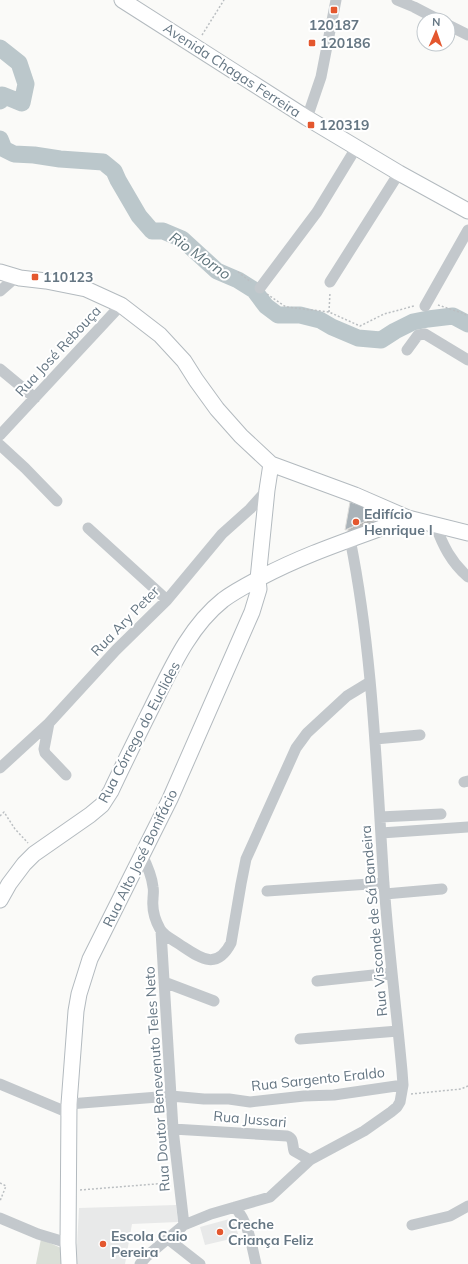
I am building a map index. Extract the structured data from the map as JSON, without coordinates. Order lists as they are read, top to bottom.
{
  "streets": {
    "main road": ["Avenida Chagas Ferreira", "Rua Córrego do Euclides", "Rua Alto José Bonifácio"],
    "street": [
      "Rua José Rebouça",
      "Rua Ary Peter",
      "Rua Visconde de Sá Bandeira",
      "Rua Doutor Benevenuto Teles Neto",
      "Rua Sargento Eraldo",
      "Rua Jussari"
    ]
  },
  "crossings": [
    ["Rua Ary Peter", "Rua Alto José Bonifácio"],
    ["Rua Córrego do Euclides", "Rua Alto José Bonifácio"],
    ["Rua Córrego do Euclides", "Rua Visconde de Sá Bandeira"],
    ["Rua Alto José Bonifácio", "Rua Sargento Eraldo"],
    ["Rua Visconde de Sá Bandeira", "Rua Sargento Eraldo"],
    ["Rua Doutor Benevenuto Teles Neto", "Rua Sargento Eraldo"],
    ["Rua Doutor Benevenuto Teles Neto", "Rua Jussari"]
  ],
  "water": ["Rio Morno"],
  "places": {
    "transit": [
      "120187",
      "120186",
      "120319",
      "110123"
    ],
    "other": ["Edifício Henrique I", "Creche Criança Feliz", "Escola Caio Pereira"]
  },
  "north": "top"
}
